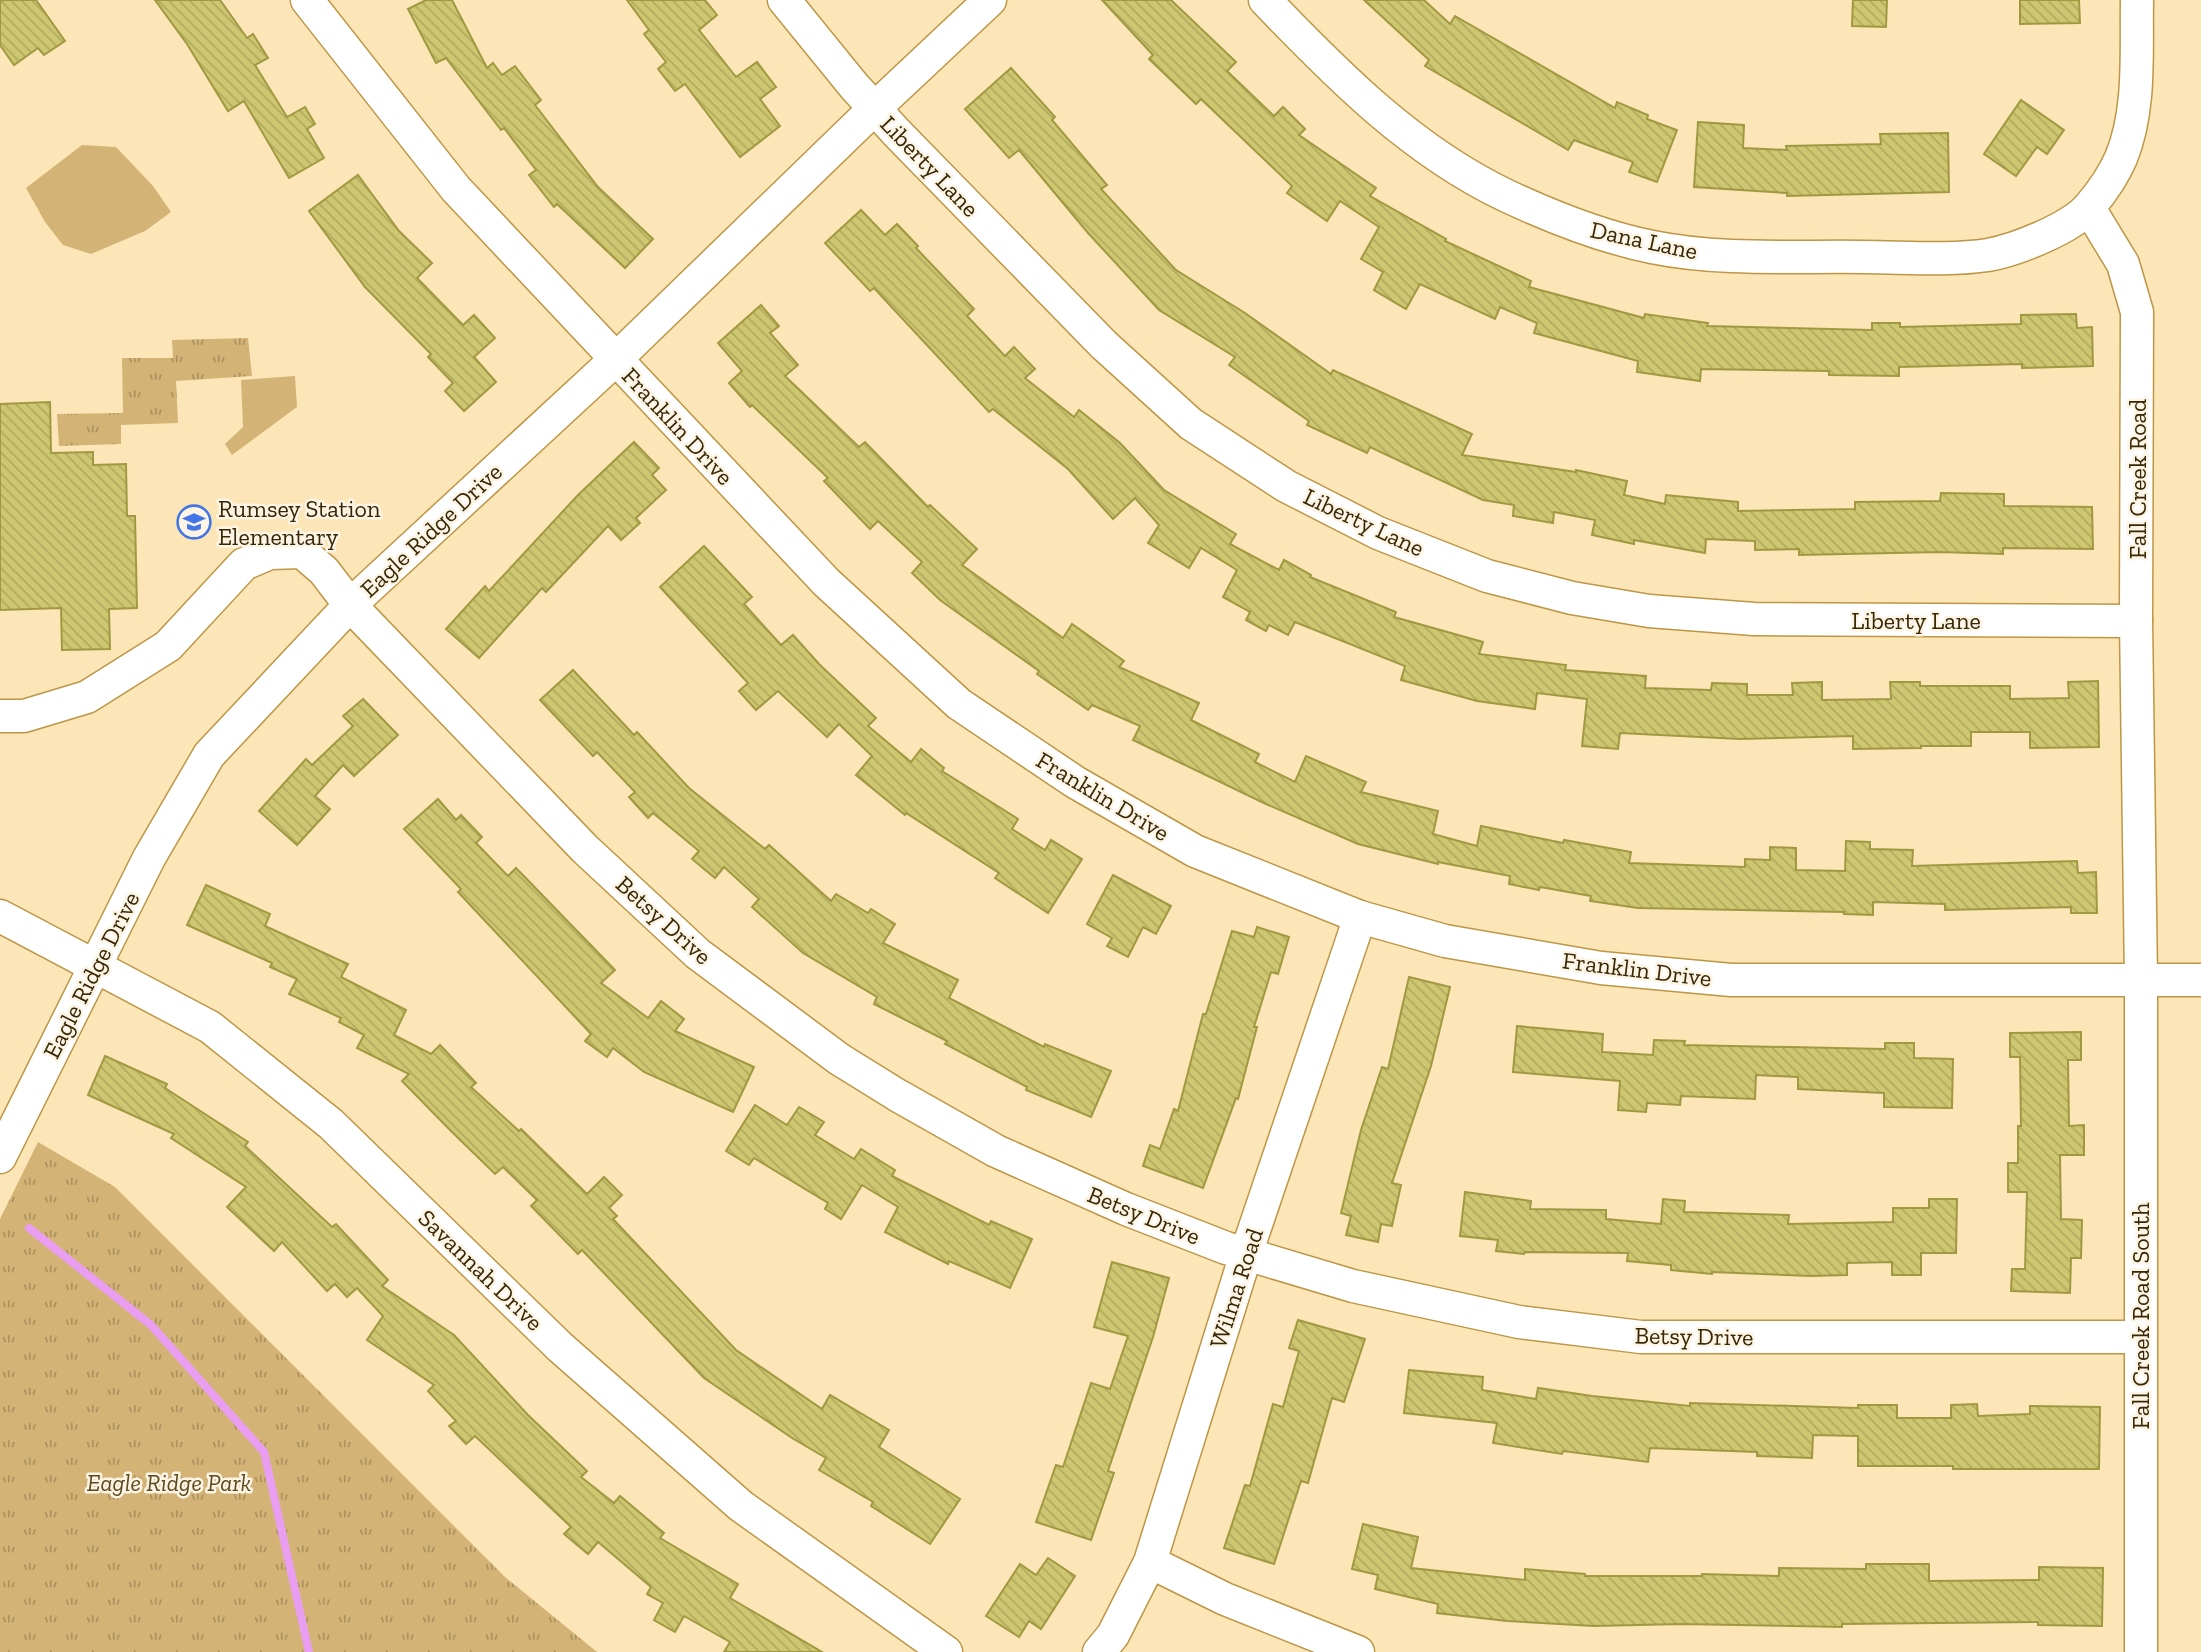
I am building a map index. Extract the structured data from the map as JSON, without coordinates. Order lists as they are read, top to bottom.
{
  "streets": {
    "street": [
      "Liberty Lane",
      "Dana Lane",
      "Franklin Drive",
      "Fall Creek Road",
      "Eagle Ridge Drive",
      "Betsy Drive",
      "Savannah Drive",
      "Wilma Road",
      "Fall Creek Road South"
    ]
  },
  "crossings": [
    ["Liberty Lane", "Fall Creek Road"],
    ["Liberty Lane", "Eagle Ridge Drive"],
    ["Dana Lane", "Fall Creek Road"],
    ["Franklin Drive", "Fall Creek Road"],
    ["Franklin Drive", "Eagle Ridge Drive"],
    ["Franklin Drive", "Wilma Road"],
    ["Franklin Drive", "Fall Creek Road South"],
    ["Fall Creek Road", "Fall Creek Road South"],
    ["Eagle Ridge Drive", "Betsy Drive"],
    ["Eagle Ridge Drive", "Savannah Drive"],
    ["Betsy Drive", "Wilma Road"],
    ["Betsy Drive", "Fall Creek Road South"]
  ],
  "parks": ["Eagle Ridge Park"],
  "places": {
    "school or university": ["Rumsey Station Elementary"]
  }
}
